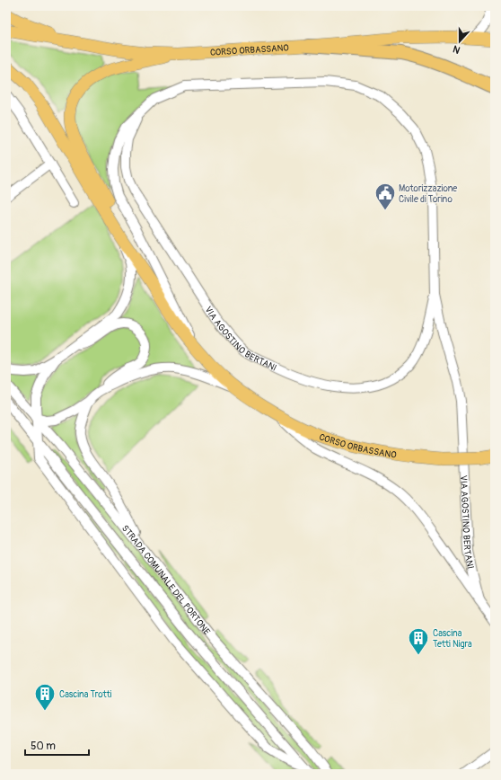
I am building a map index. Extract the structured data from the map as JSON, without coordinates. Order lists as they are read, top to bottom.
{
  "streets": {
    "main road": ["CORSO ORBASSANO"],
    "street": ["VIA AGOSTINO BERTANI", "STRADA COMUNALE DEL PORTONE"]
  },
  "crossings": [
    ["CORSO ORBASSANO", "VIA AGOSTINO BERTANI"],
    ["CORSO ORBASSANO", "STRADA COMUNALE DEL PORTONE"]
  ],
  "places": {
    "public building": ["Motorizzazione Civile di Torino"],
    "building": ["Cascina Tetti Nigra", "Cascina Trotti"]
  },
  "scale_bar": "50 m",
  "north": "bottom"
}
